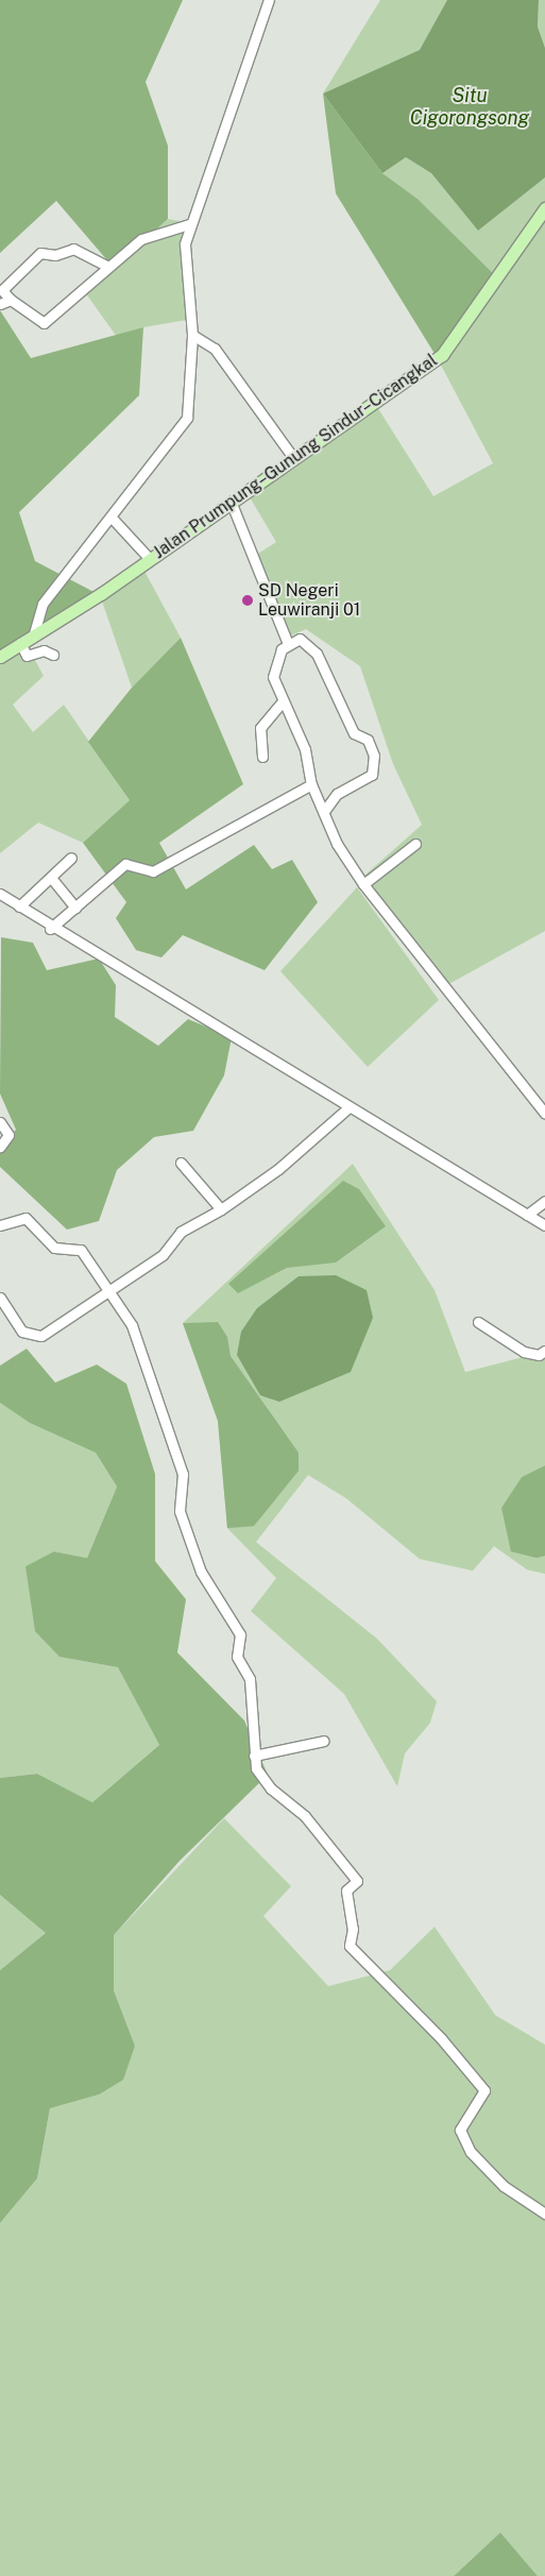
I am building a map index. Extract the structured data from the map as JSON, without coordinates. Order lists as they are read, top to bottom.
{
  "streets": {
    "main road": ["Jalan Prumpung–Gunung Sindur–Cicangkal"]
  },
  "water": ["Situ Cigorongsong"],
  "places": ["SD Negeri Leuwiranji 01"]
}
